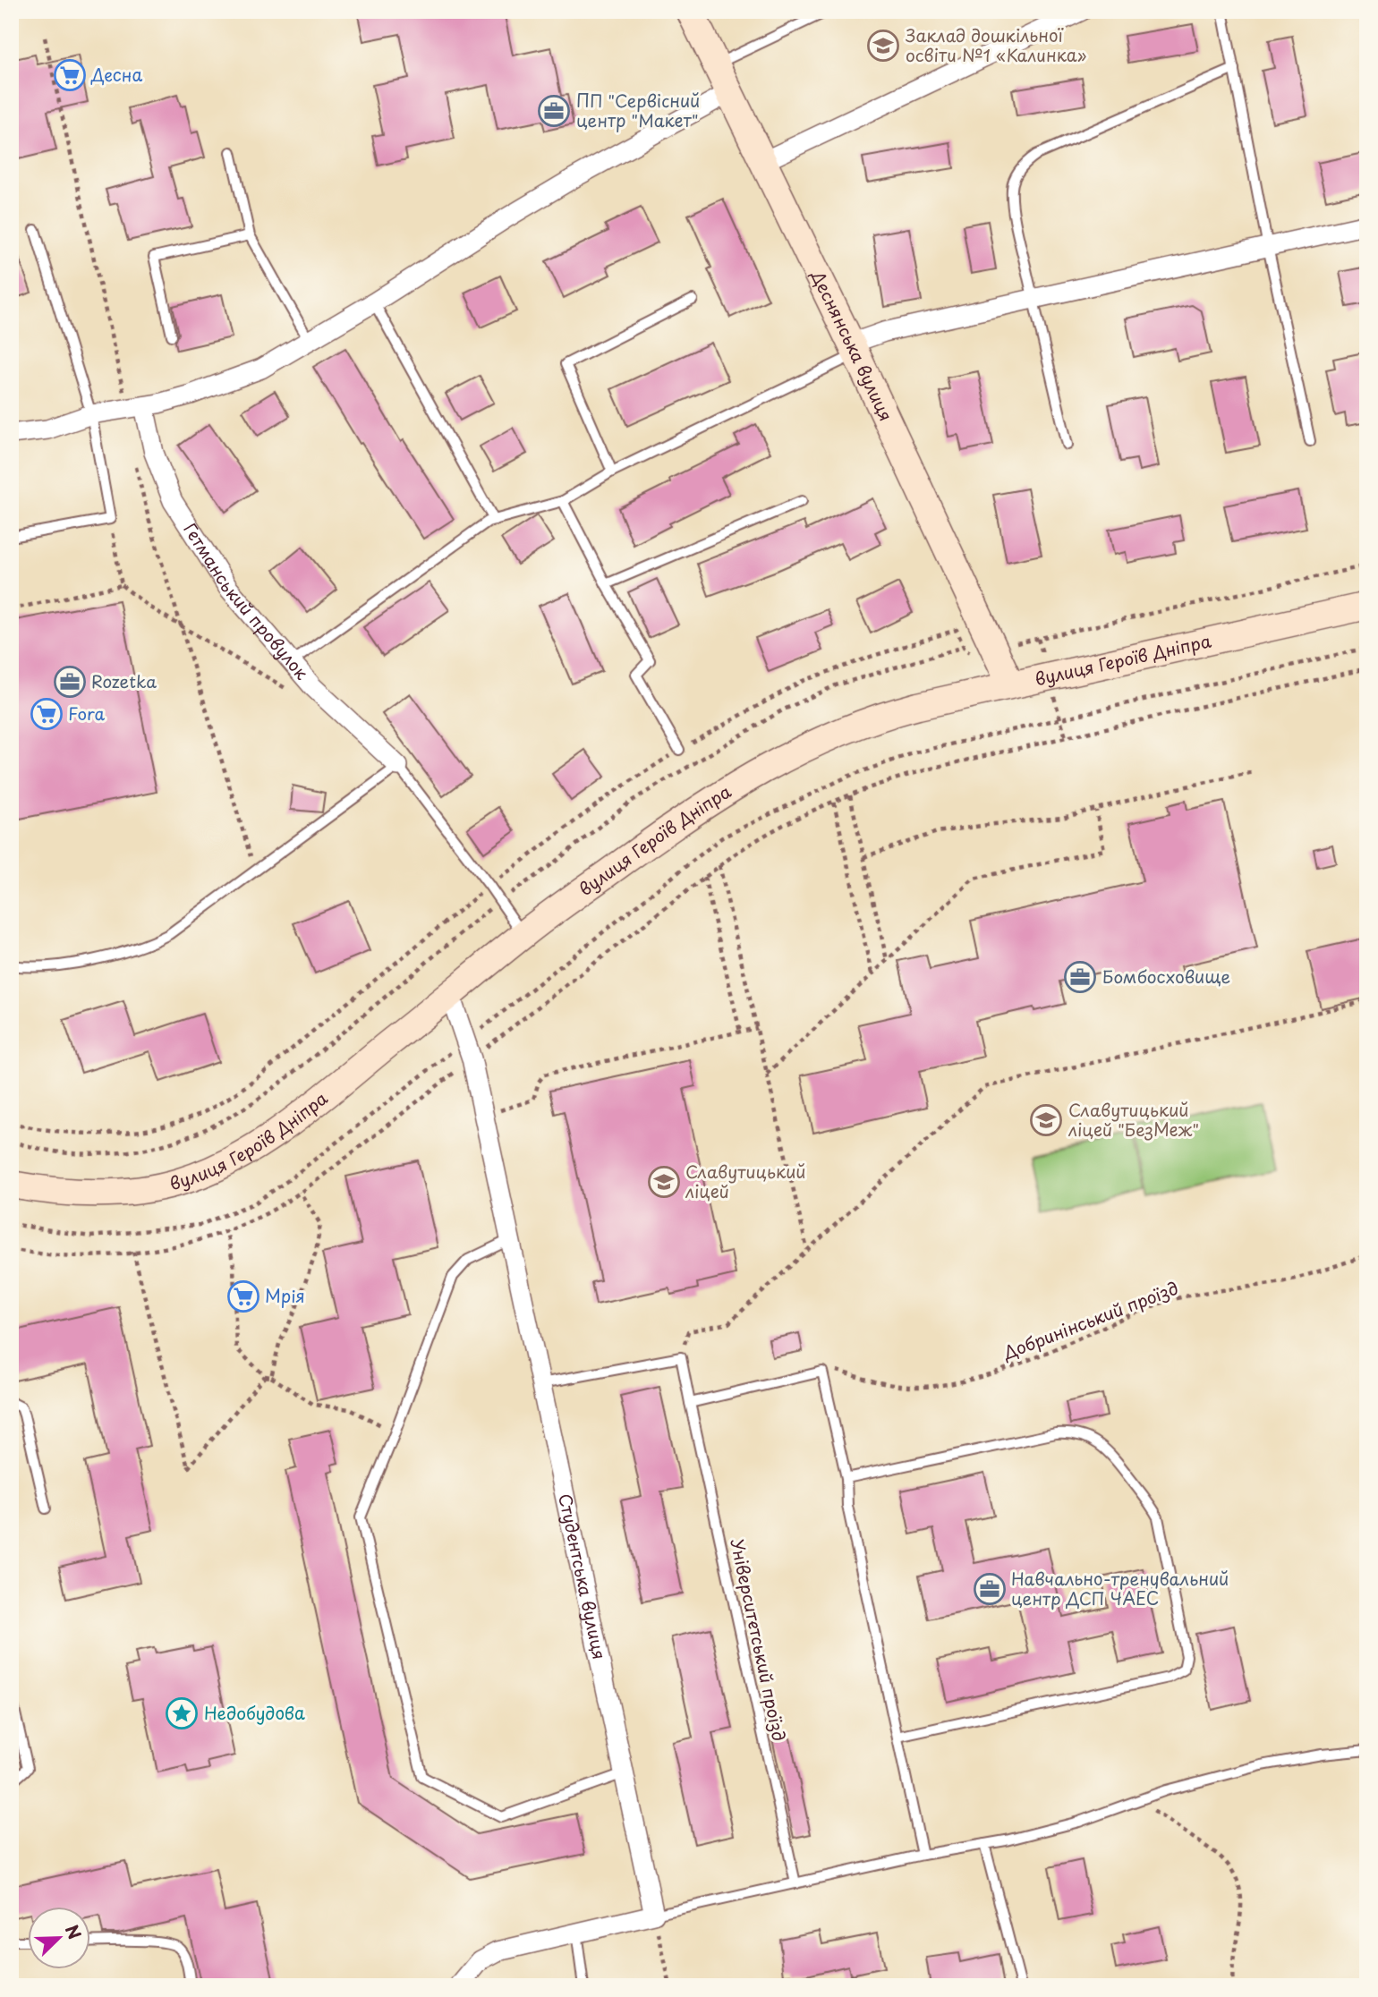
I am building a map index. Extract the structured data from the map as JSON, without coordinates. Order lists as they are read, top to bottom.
{
  "streets": {
    "street": [
      "Деснянська вулиця",
      "Гетманський провулок",
      "вулиця Героїв Дніпра",
      "Студентська вулиця"
    ],
    "lane": ["Університетський проїзд"],
    "path": ["Добринінський проїзд"]
  },
  "crossings": [
    ["Деснянська вулиця", "вулиця Героїв Дніпра"],
    ["вулиця Героїв Дніпра", "Студентська вулиця"]
  ],
  "places": {
    "school or university": ["Заклад дошкільної освіти №1 «Калинка»", "Славутицький ліцей \"БезМеж\"", "Славутицький ліцей"],
    "supermarket": ["Десна", "Fora", "Мрiя"],
    "office": [
      "ПП \"Сервісний центр \"Макет\"",
      "Rozetka",
      "Бомбосховище",
      "Навчально-тренувальний центр ДСП ЧАЕС"
    ],
    "place": ["Недобудова"]
  },
  "north": "top right"
}
